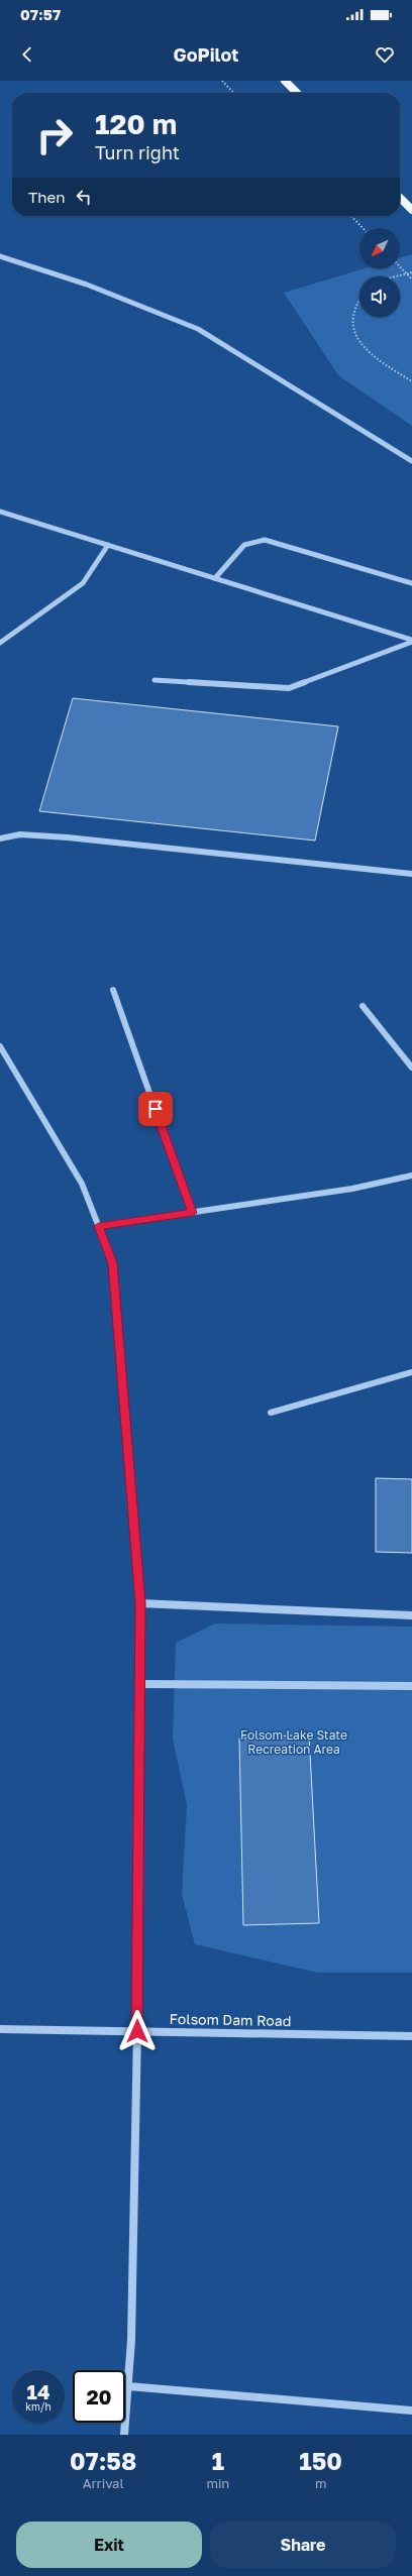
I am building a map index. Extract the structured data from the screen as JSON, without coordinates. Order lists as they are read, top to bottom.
{
  "streets": {
    "street": ["Folsom Dam Road"]
  },
  "parks": ["Folsom Lake State Recreation Area"],
  "north": "bottom left",
  "page": {
    "status": "07:57",
    "header": "GoPilot",
    "turn": ["120 m", "Turn right"],
    "then": "Then",
    "speed": "14 km/h",
    "limit": "20",
    "eta": [
      "07:58",
      "Arrival",
      "1",
      "min",
      "150",
      "m"
    ],
    "buttons": ["Exit", "Share"]
  }
}
